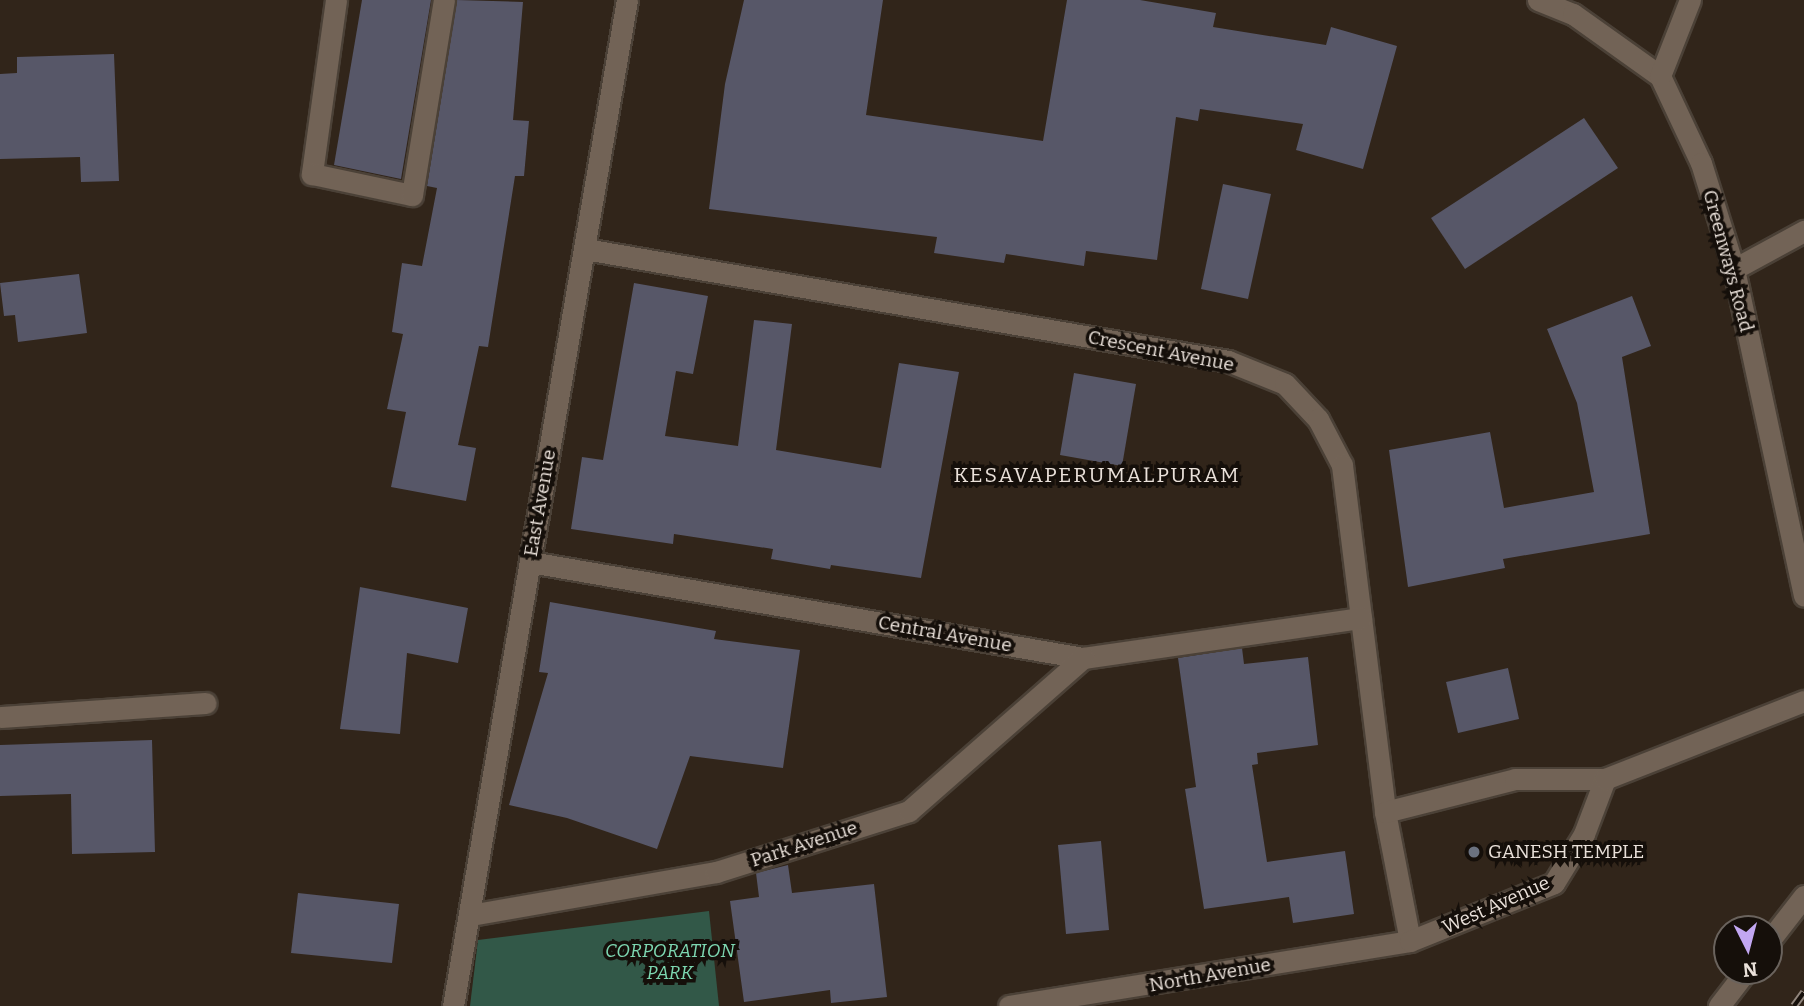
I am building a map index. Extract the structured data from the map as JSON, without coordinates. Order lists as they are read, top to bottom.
{
  "streets": {
    "street": [
      "Greenways Road",
      "Crescent Avenue",
      "East Avenue",
      "Central Avenue",
      "Park Avenue",
      "West Avenue",
      "North Avenue"
    ]
  },
  "crossings": [
    ["Crescent Avenue", "East Avenue"],
    ["Crescent Avenue", "Central Avenue"],
    ["Crescent Avenue", "West Avenue"],
    ["Crescent Avenue", "North Avenue"],
    ["East Avenue", "Central Avenue"],
    ["East Avenue", "Park Avenue"],
    ["Central Avenue", "Park Avenue"],
    ["West Avenue", "North Avenue"]
  ],
  "districts": ["KESAVAPERUMALPURAM"],
  "parks": ["CORPORATION PARK"],
  "places": ["GANESH TEMPLE"],
  "north": "bottom"
}
